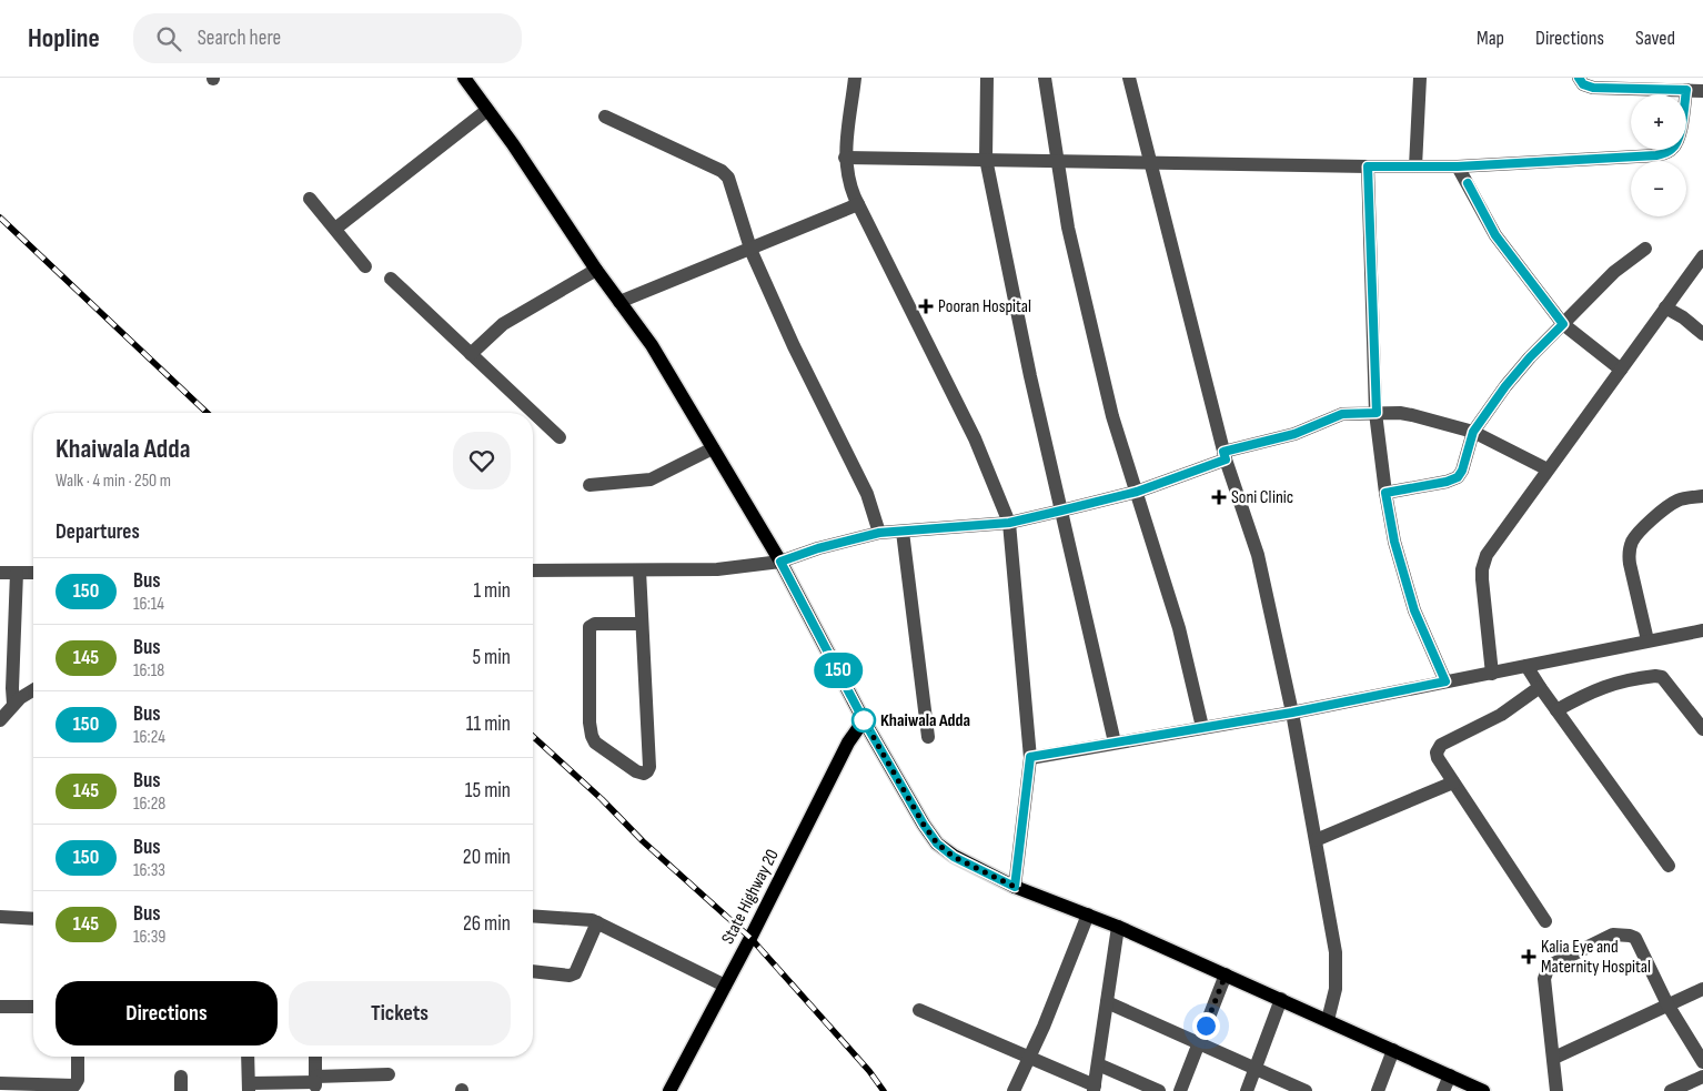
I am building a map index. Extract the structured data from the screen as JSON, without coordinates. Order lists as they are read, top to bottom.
{
  "streets": {
    "main road": ["State Highway 20"]
  },
  "places": {
    "health": ["Pooran Hospital", "Soni Clinic", "Kalia Eye and Maternity Hospital"],
    "other": ["Khaiwala Adda"]
  },
  "lines": ["bus line 150"],
  "page": {
    "header": "Hopline",
    "search": "Search here",
    "nav": ["Map", "Directions", "Saved"],
    "on_map": "150",
    "map_buttons": ["+", "−"],
    "heading": [
      ["Khaiwala Adda", "Walk · 4 min · 250 m"],
      "Departures"
    ],
    "list": [
      {
        "mark": "150",
        "name": "Bus",
        "note": "16:14",
        "value": "1 min"
      },
      {
        "mark": "145",
        "name": "Bus",
        "note": "16:18",
        "value": "5 min"
      },
      {
        "mark": "150",
        "name": "Bus",
        "note": "16:24",
        "value": "11 min"
      },
      {
        "mark": "145",
        "name": "Bus",
        "note": "16:28",
        "value": "15 min"
      },
      {
        "mark": "150",
        "name": "Bus",
        "note": "16:33",
        "value": "20 min"
      },
      {
        "mark": "145",
        "name": "Bus",
        "note": "16:39",
        "value": "26 min"
      }
    ],
    "buttons": ["Directions", "Tickets"]
  }
}
